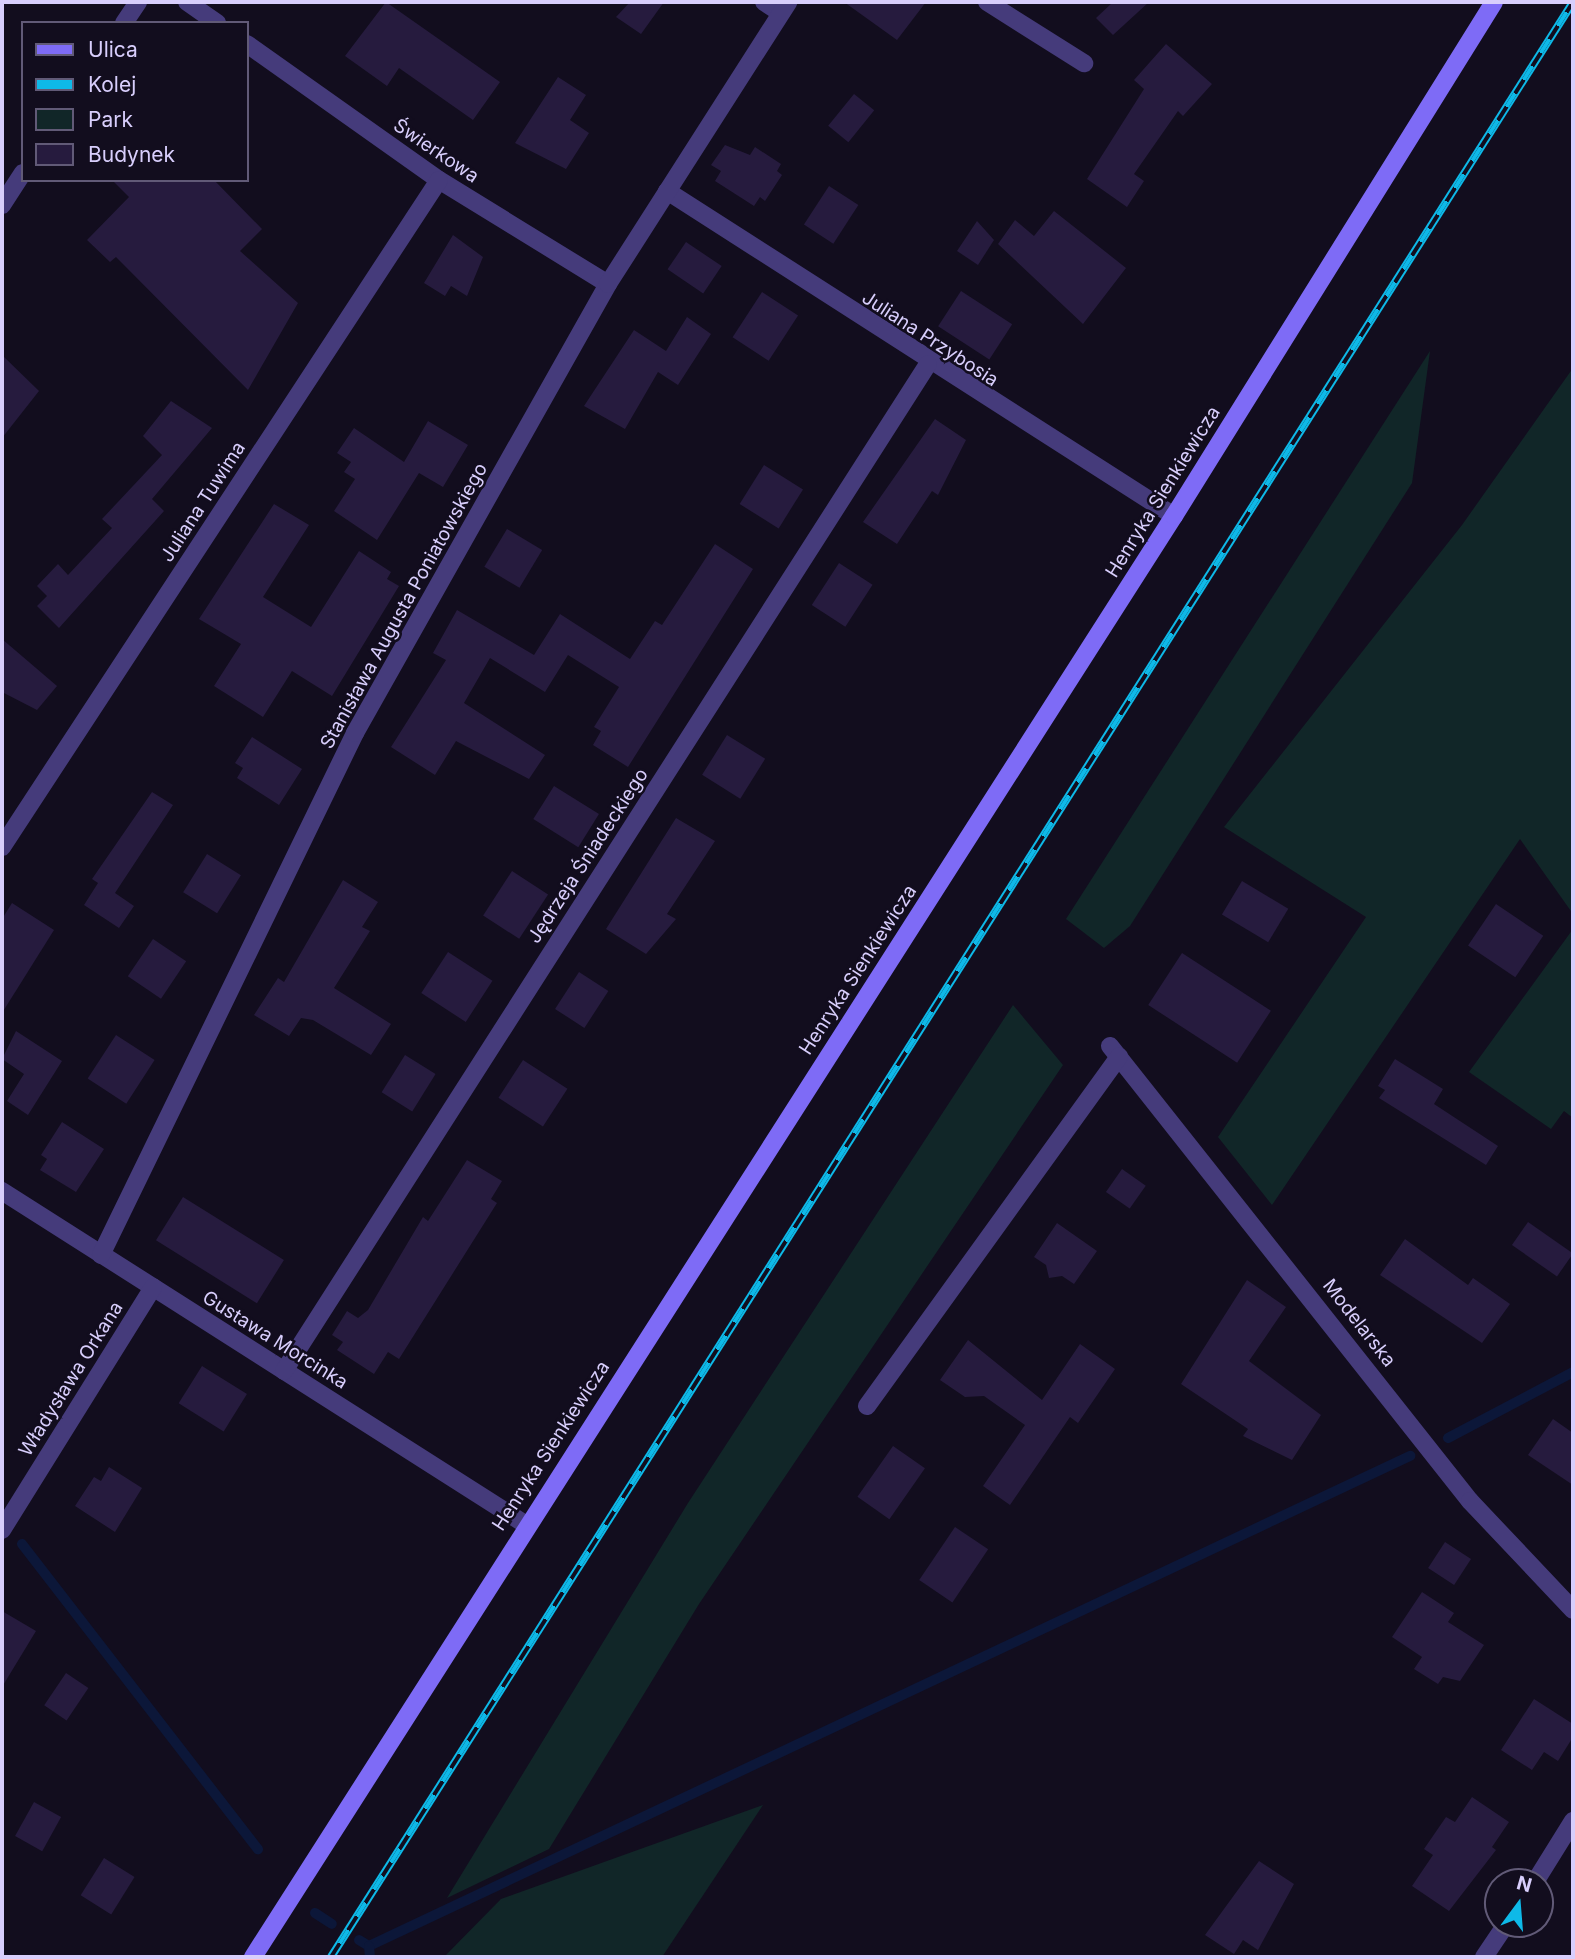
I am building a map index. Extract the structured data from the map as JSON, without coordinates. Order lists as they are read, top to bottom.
{
  "streets": {
    "main road": ["Henryka Sienkiewicza"],
    "street": [
      "Świerkowa",
      "Juliana Przybosia",
      "Juliana Tuwima",
      "Stanisława Augusta Poniatowskiego",
      "Jędrzeja Śniadeckiego",
      "Modelarska",
      "Gustawa Morcinka",
      "Władysława Orkana"
    ]
  },
  "crossings": [
    ["Świerkowa", "Juliana Tuwima"],
    ["Świerkowa", "Stanisława Augusta Poniatowskiego"],
    ["Juliana Przybosia", "Henryka Sienkiewicza"],
    ["Juliana Przybosia", "Stanisława Augusta Poniatowskiego"],
    ["Juliana Przybosia", "Jędrzeja Śniadeckiego"],
    ["Henryka Sienkiewicza", "Gustawa Morcinka"],
    ["Stanisława Augusta Poniatowskiego", "Gustawa Morcinka"],
    ["Jędrzeja Śniadeckiego", "Gustawa Morcinka"],
    ["Gustawa Morcinka", "Władysława Orkana"]
  ],
  "legend": [
    "Ulica",
    "Kolej",
    "Park",
    "Budynek"
  ],
  "north": "top"
}
